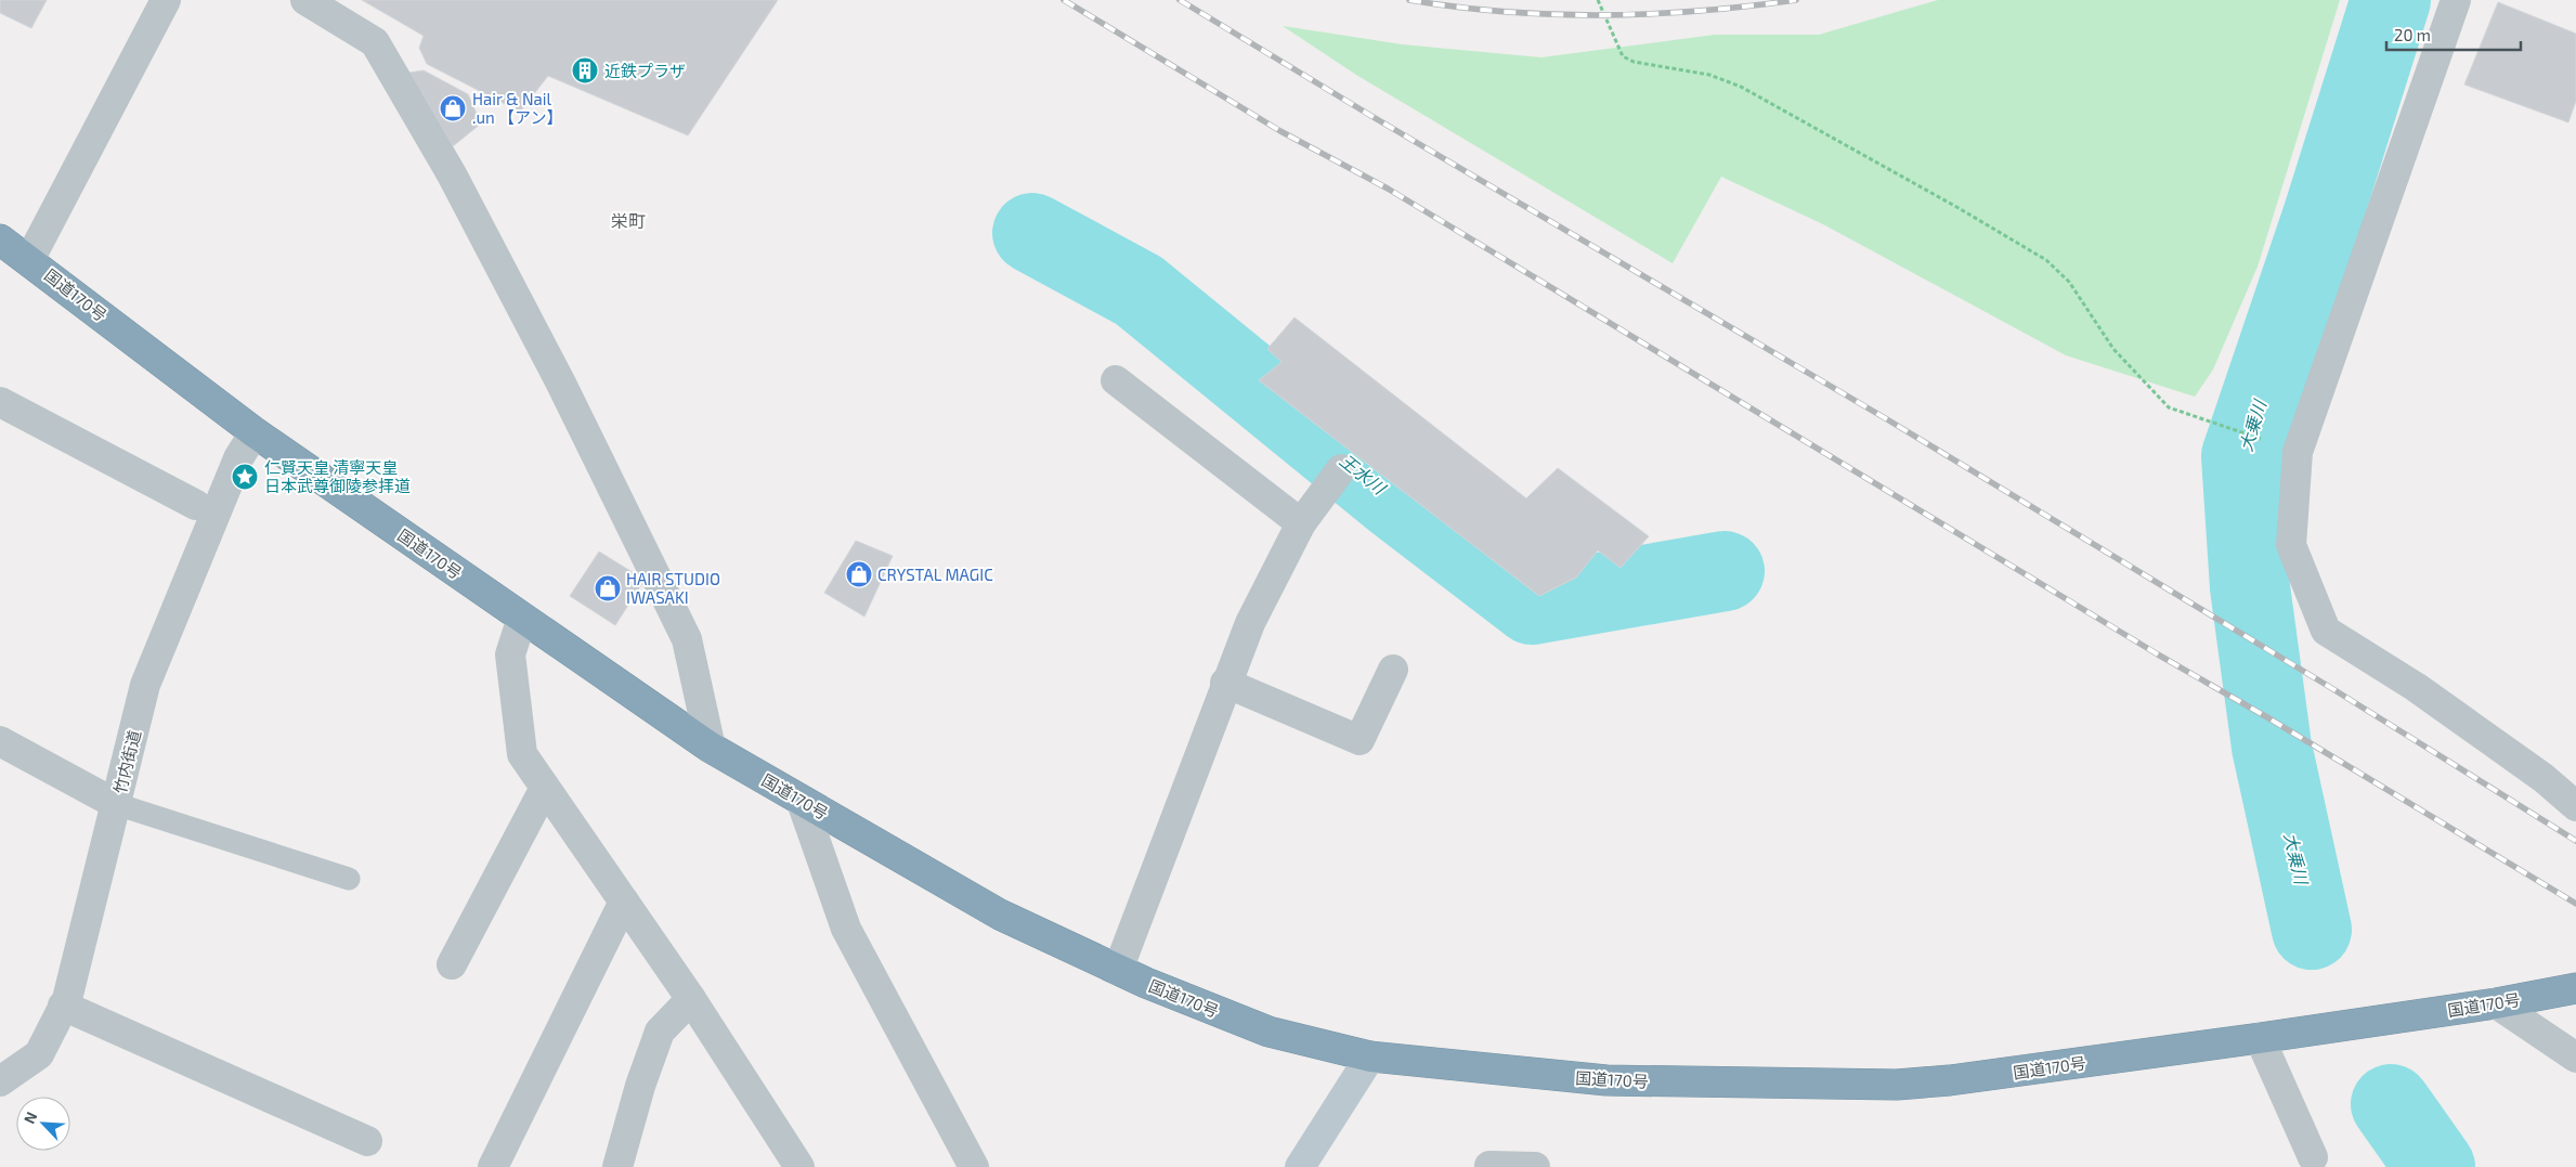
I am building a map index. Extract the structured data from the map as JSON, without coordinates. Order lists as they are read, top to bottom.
{
  "streets": {
    "highway": ["国道170号"],
    "street": ["竹内街道"]
  },
  "crossings": [
    ["国道170号", "竹内街道"]
  ],
  "districts": ["栄町"],
  "water": ["大乗川", "王水川"],
  "places": {
    "building": ["近鉄プラザ"],
    "shop": ["Hair & Nail .un 【アン】", "CRYSTAL MAGIC", "HAIR STUDIO IWASAKI"],
    "place": ["仁賢天皇 清寧天皇 日本武尊御陵参拝道"]
  },
  "scale_bar": "20 m",
  "north": "top left"
}
